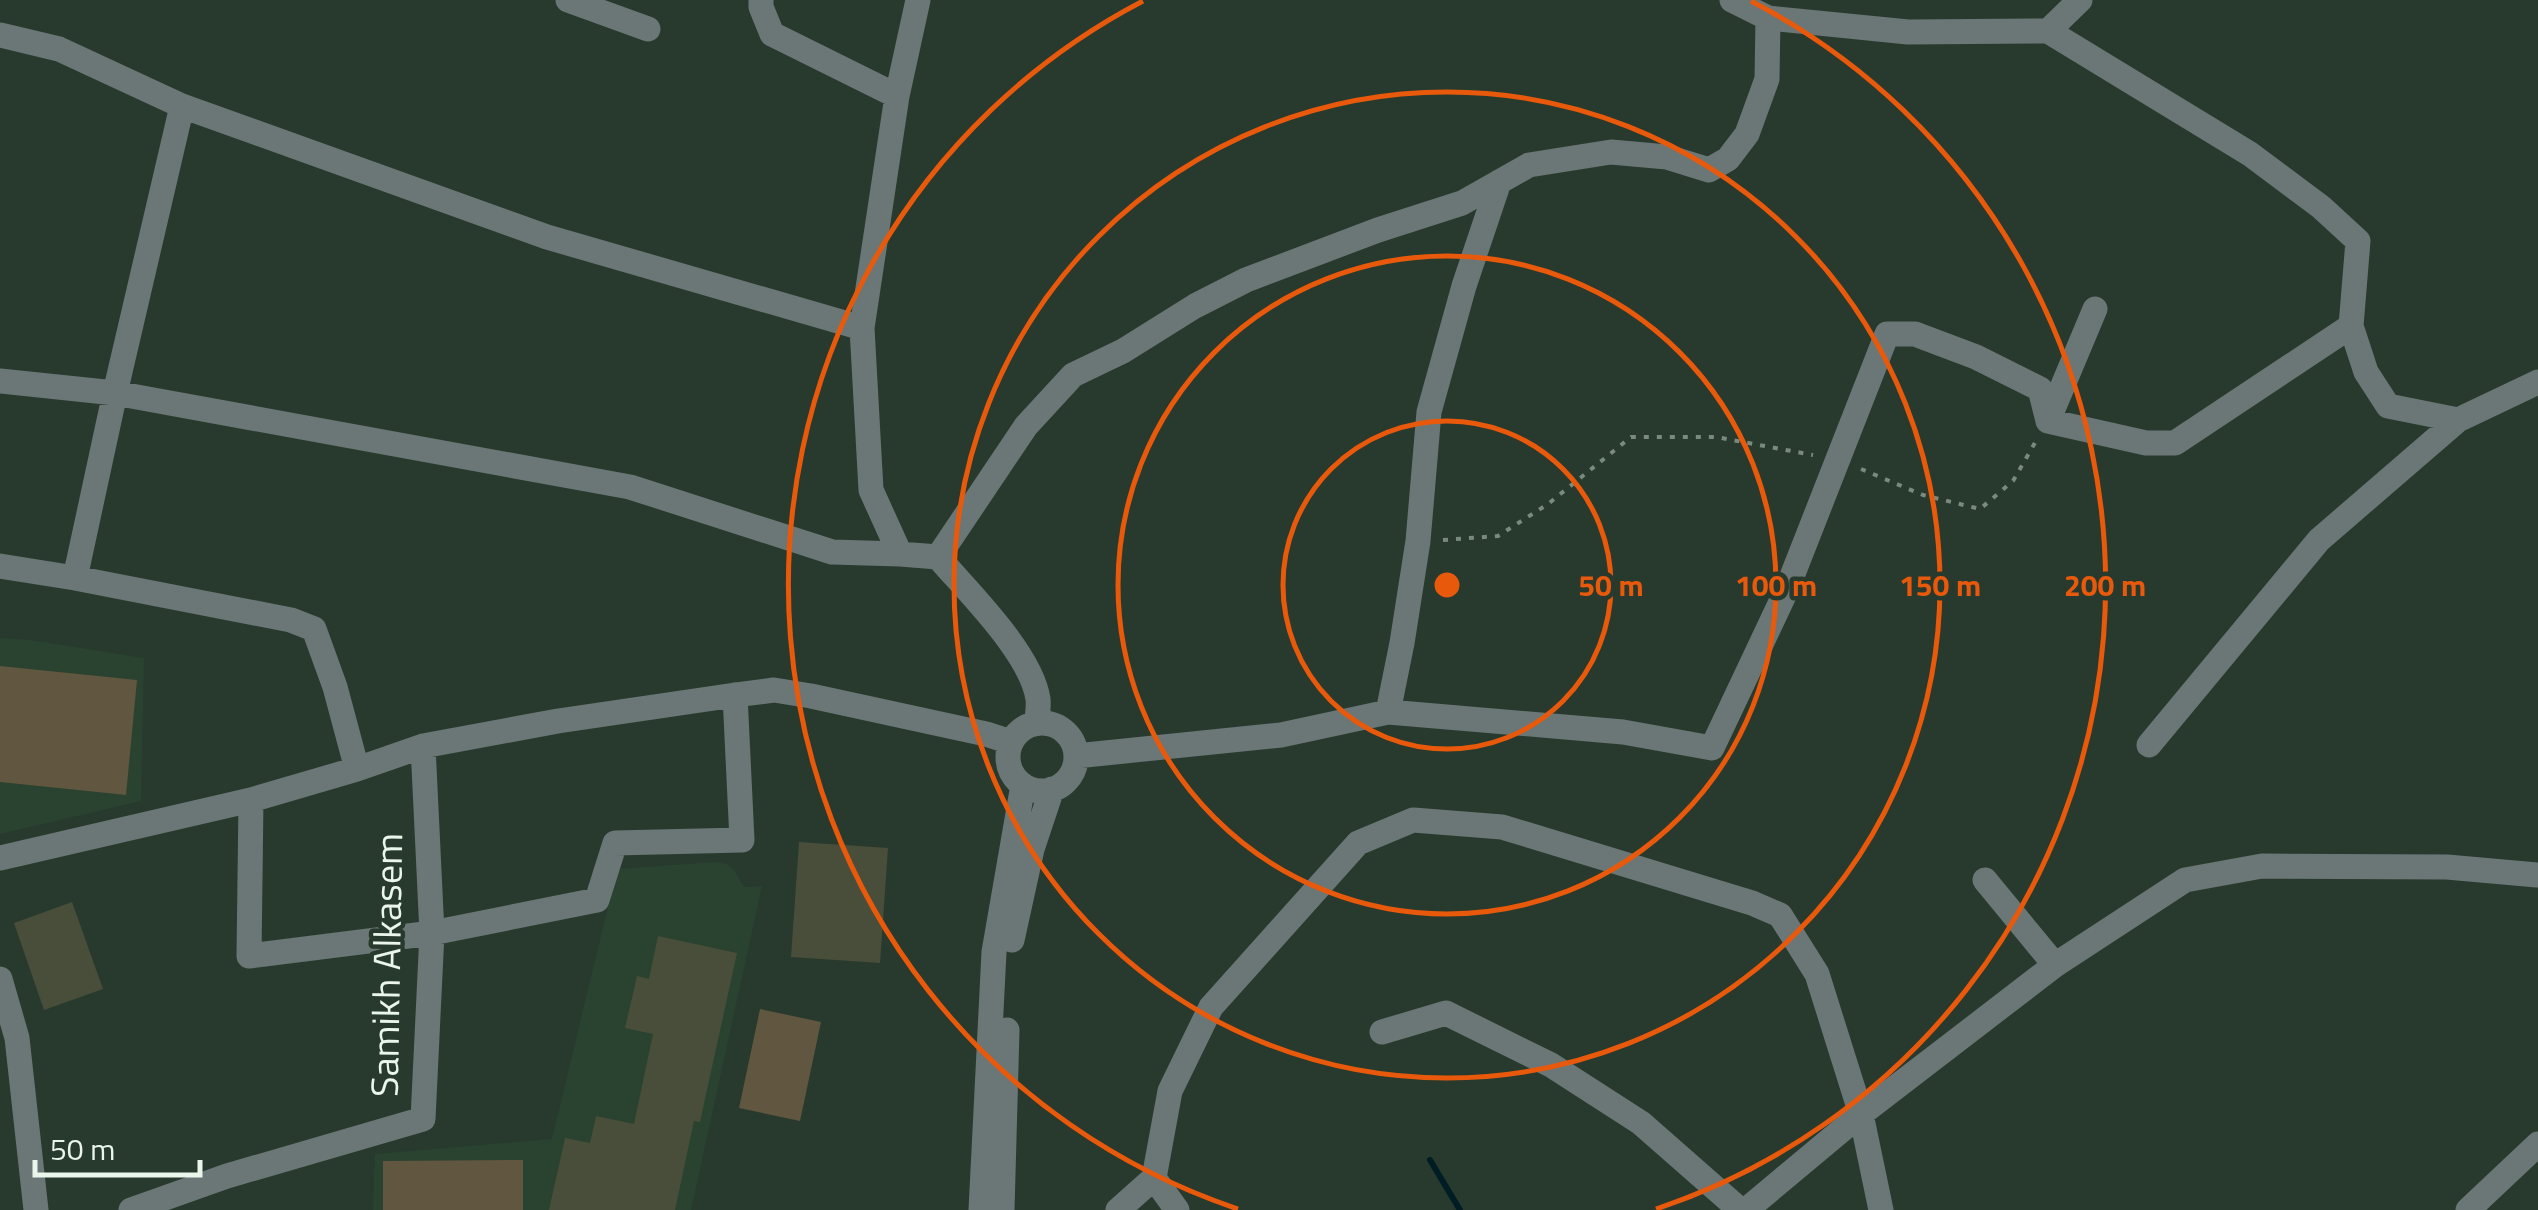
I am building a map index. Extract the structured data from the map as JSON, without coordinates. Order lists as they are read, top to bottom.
{
  "streets": {
    "street": ["Samikh Alkasem"]
  },
  "scale_bar": "50 m",
  "rings": [
    "50 m",
    "100 m",
    "150 m",
    "200 m"
  ]
}
